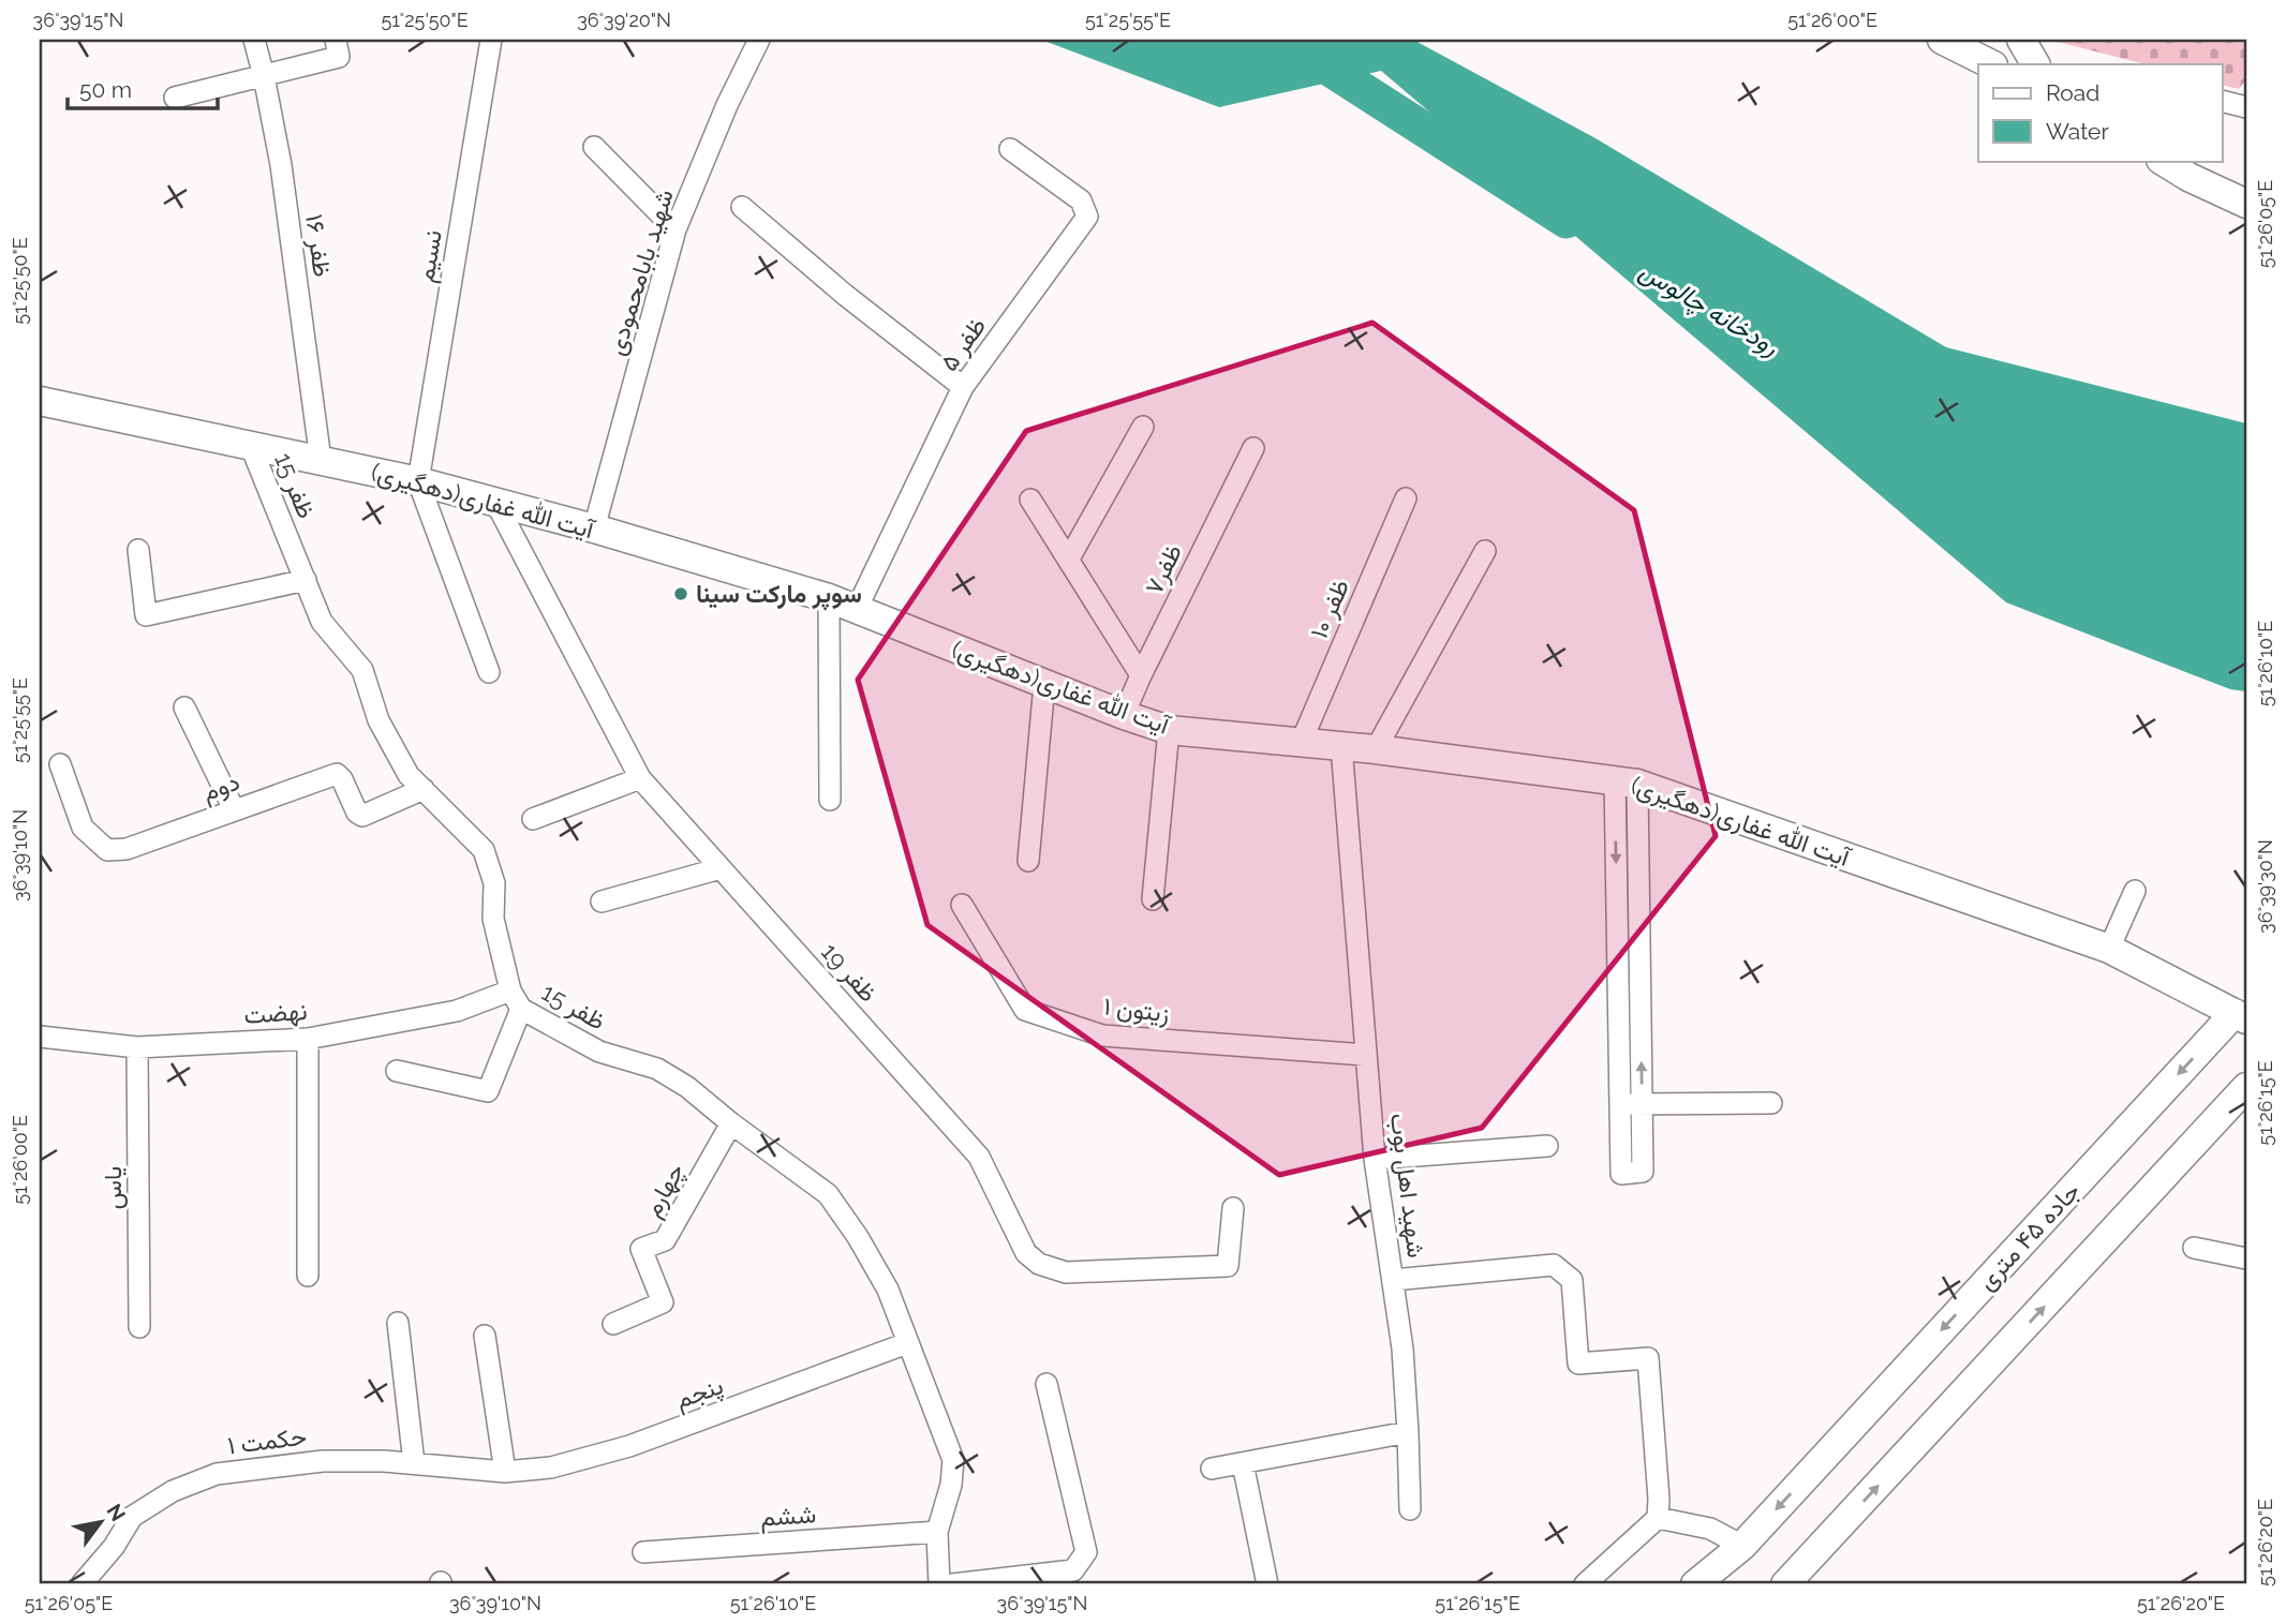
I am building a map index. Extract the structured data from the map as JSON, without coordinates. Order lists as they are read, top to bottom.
{
  "streets": {
    "street": [
      "ظفر ۱۶",
      "نسیم",
      "شهید بابامحمودی",
      "ظفر ۵",
      "ظفر 15",
      "آیت الله غفاری(دهگیری)",
      "ظفر۷",
      "ظفر ۱۰",
      "دوم",
      "ظفر 19",
      "زیتون ۱",
      "نهضت",
      "شهید اهل بوب",
      "یاس",
      "چهارم",
      "جاده ۴۵ متری",
      "پنجم",
      "حکمت ۱",
      "ششم"
    ]
  },
  "crossings": [
    ["ظفر ۱۶", "آیت الله غفاری(دهگیری)"],
    ["نسیم", "آیت الله غفاری(دهگیری)"],
    ["شهید بابامحمودی", "آیت الله غفاری(دهگیری)"],
    ["ظفر ۵", "آیت الله غفاری(دهگیری)"],
    ["ظفر 15", "آیت الله غفاری(دهگیری)"],
    ["ظفر 15", "دوم"],
    ["ظفر 15", "نهضت"],
    ["ظفر 15", "چهارم"],
    ["ظفر 15", "پنجم"],
    ["ظفر 15", "ششم"],
    ["آیت الله غفاری(دهگیری)", "ظفر۷"],
    ["آیت الله غفاری(دهگیری)", "ظفر ۱۰"],
    ["آیت الله غفاری(دهگیری)", "ظفر 19"],
    ["آیت الله غفاری(دهگیری)", "شهید اهل بوب"],
    ["آیت الله غفاری(دهگیری)", "جاده ۴۵ متری"],
    ["زیتون ۱", "شهید اهل بوب"],
    ["نهضت", "یاس"],
    ["پنجم", "حکمت ۱"]
  ],
  "water": ["رودخانه چالوس"],
  "places": ["سوپر مارکت سینا"],
  "legend": ["Road", "Water"],
  "scale_bar": "50 m",
  "north": "top right",
  "coordinates": [
    "36°39'15\"N",
    "51°25'50\"E",
    "36°39'20\"N",
    "51°25'55\"E",
    "51°26'00\"E",
    "51°26'05\"E",
    "51°26'10\"E",
    "36°39'10\"N",
    "36°39'30\"N",
    "51°26'15\"E",
    "51°26'20\"E"
  ]
}
